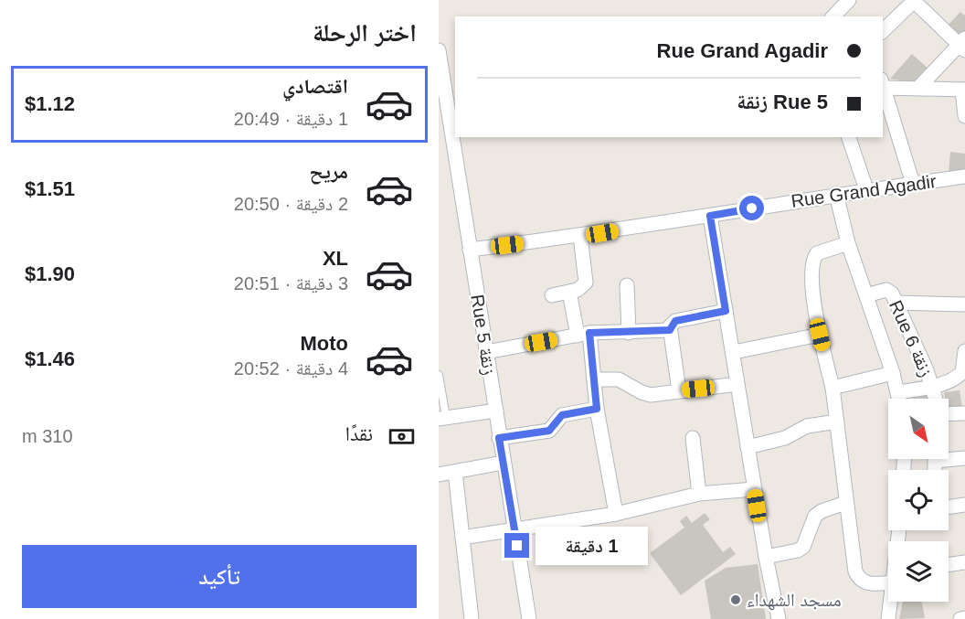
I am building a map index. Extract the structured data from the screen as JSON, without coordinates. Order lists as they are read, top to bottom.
{
  "streets": {
    "street": ["Rue Grand Agadir", "Rue 5 زنقة", "Rue 6 زنقة"]
  },
  "crossings": [
    ["Rue Grand Agadir", "Rue 5 زنقة"]
  ],
  "places": ["مسجد الشهداء"],
  "north": "bottom right",
  "page": {
    "heading": "اختر الرحلة",
    "banner": ["Rue Grand Agadir", "Rue 5 زنقة"],
    "list": [
      {
        "name": "اقتصادي",
        "note": "1 دقيقة · 20:49",
        "value": "$1.12"
      },
      {
        "name": "مريح",
        "note": "2 دقيقة · 20:50",
        "value": "$1.51"
      },
      {
        "name": "XL",
        "note": "3 دقيقة · 20:51",
        "value": "$1.90"
      },
      {
        "name": "Moto",
        "note": "4 دقيقة · 20:52",
        "value": "$1.46"
      }
    ],
    "pay": ["نقدًا", "310 m"],
    "bubble": "1 دقيقة",
    "buttons": "تأكيد"
  }
}
